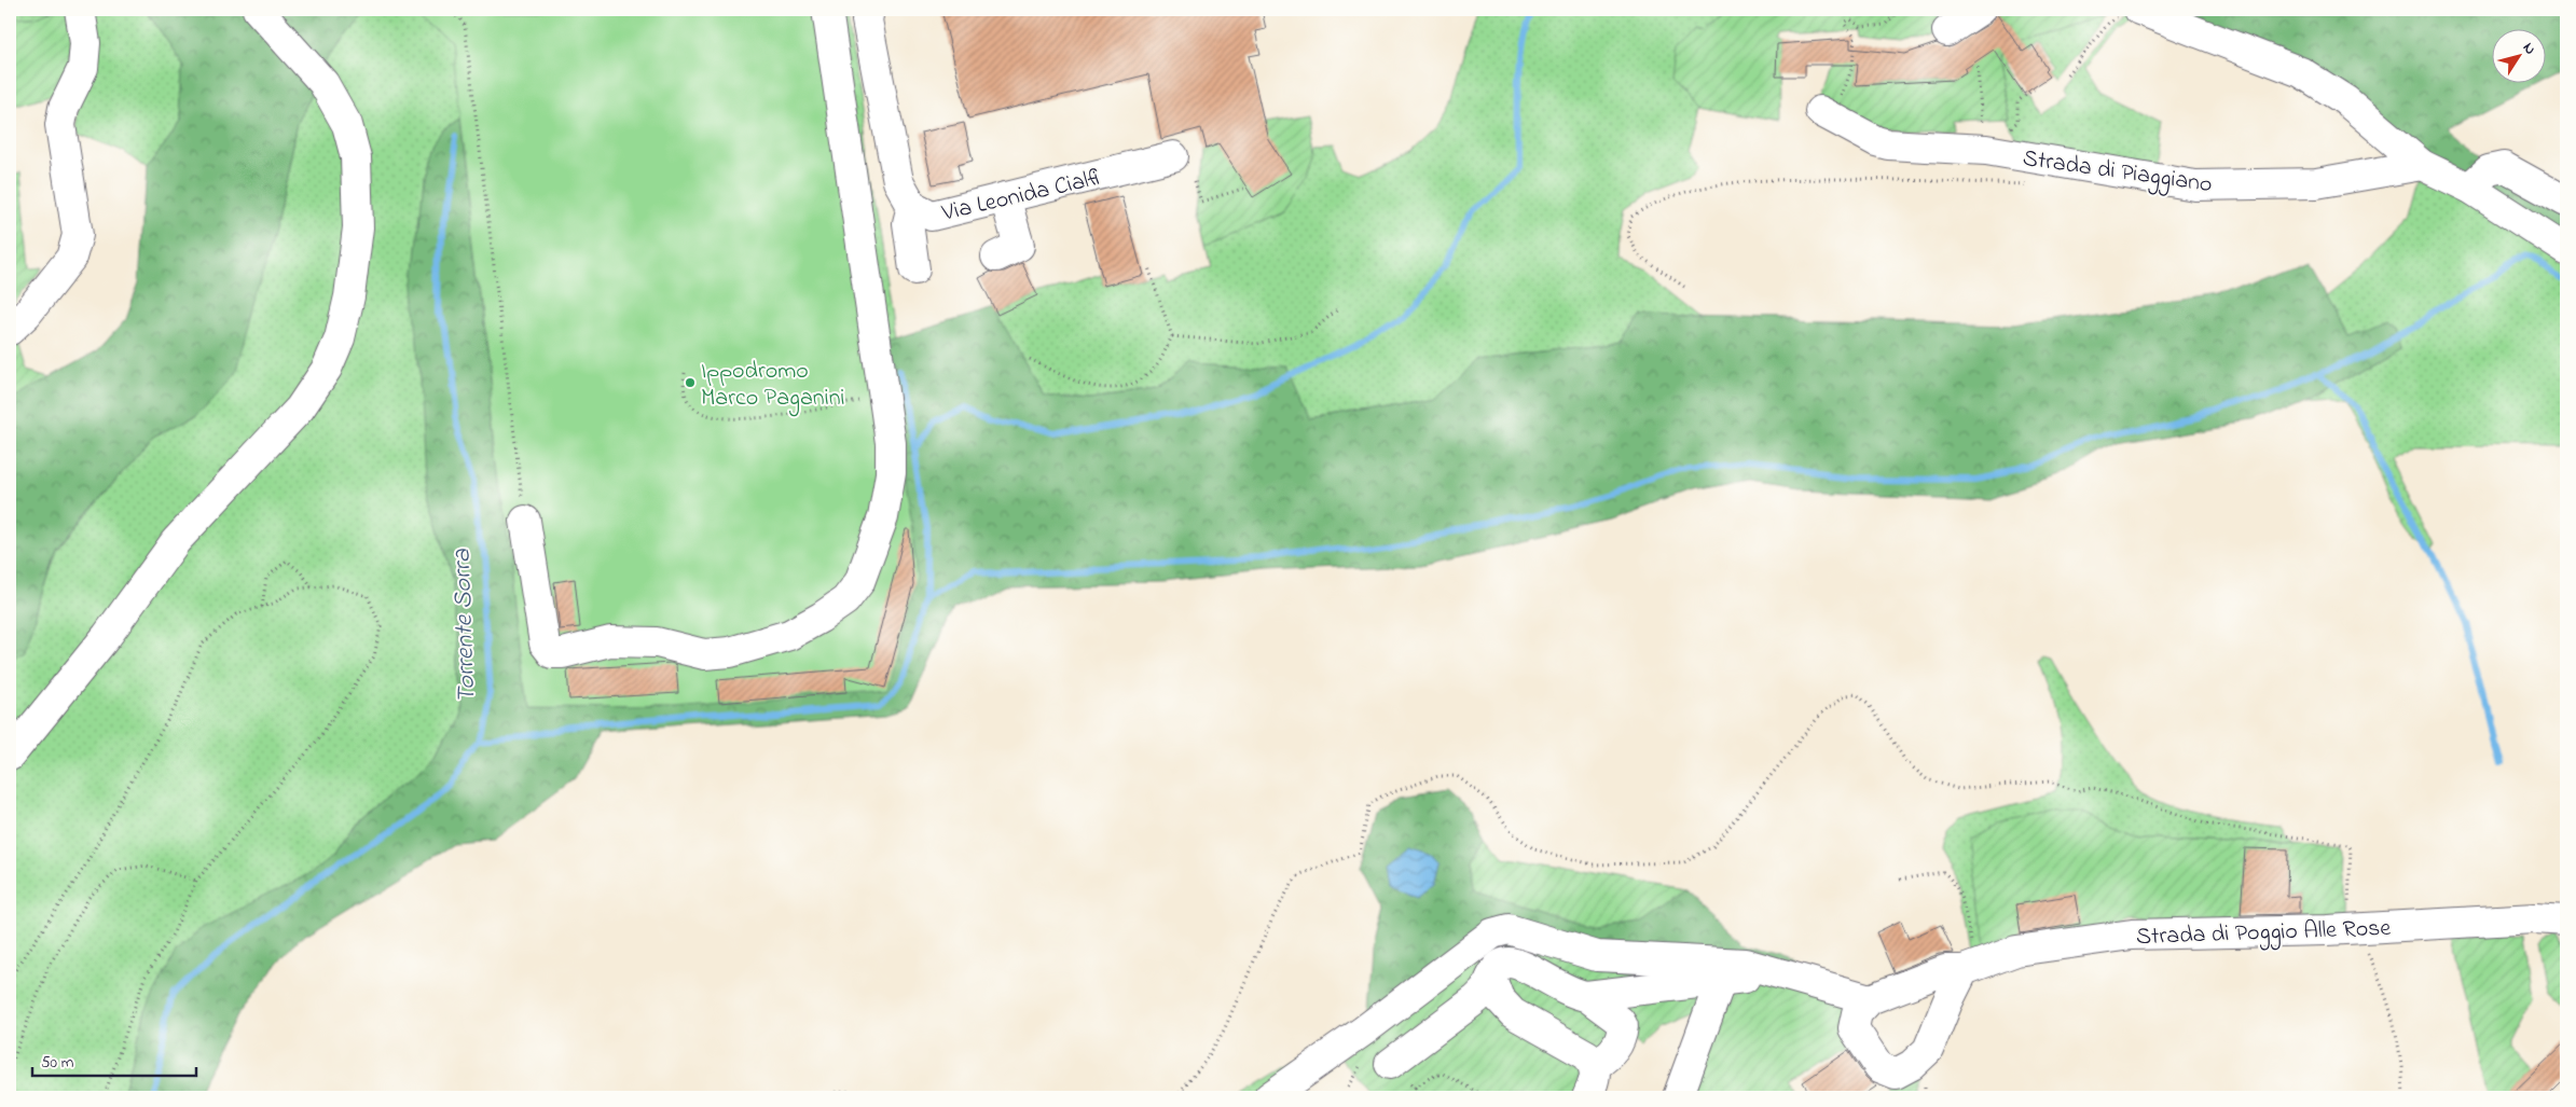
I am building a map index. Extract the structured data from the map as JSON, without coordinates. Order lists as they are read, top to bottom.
{
  "streets": {
    "street": ["Strada di Piaggiano", "Via Leonida Cialfi", "Strada di Poggio Alle Rose"]
  },
  "water": ["Torrente Sorra"],
  "places": ["Ippodromo Marco Paganini"],
  "scale_bar": "50 m",
  "north": "top right"
}
